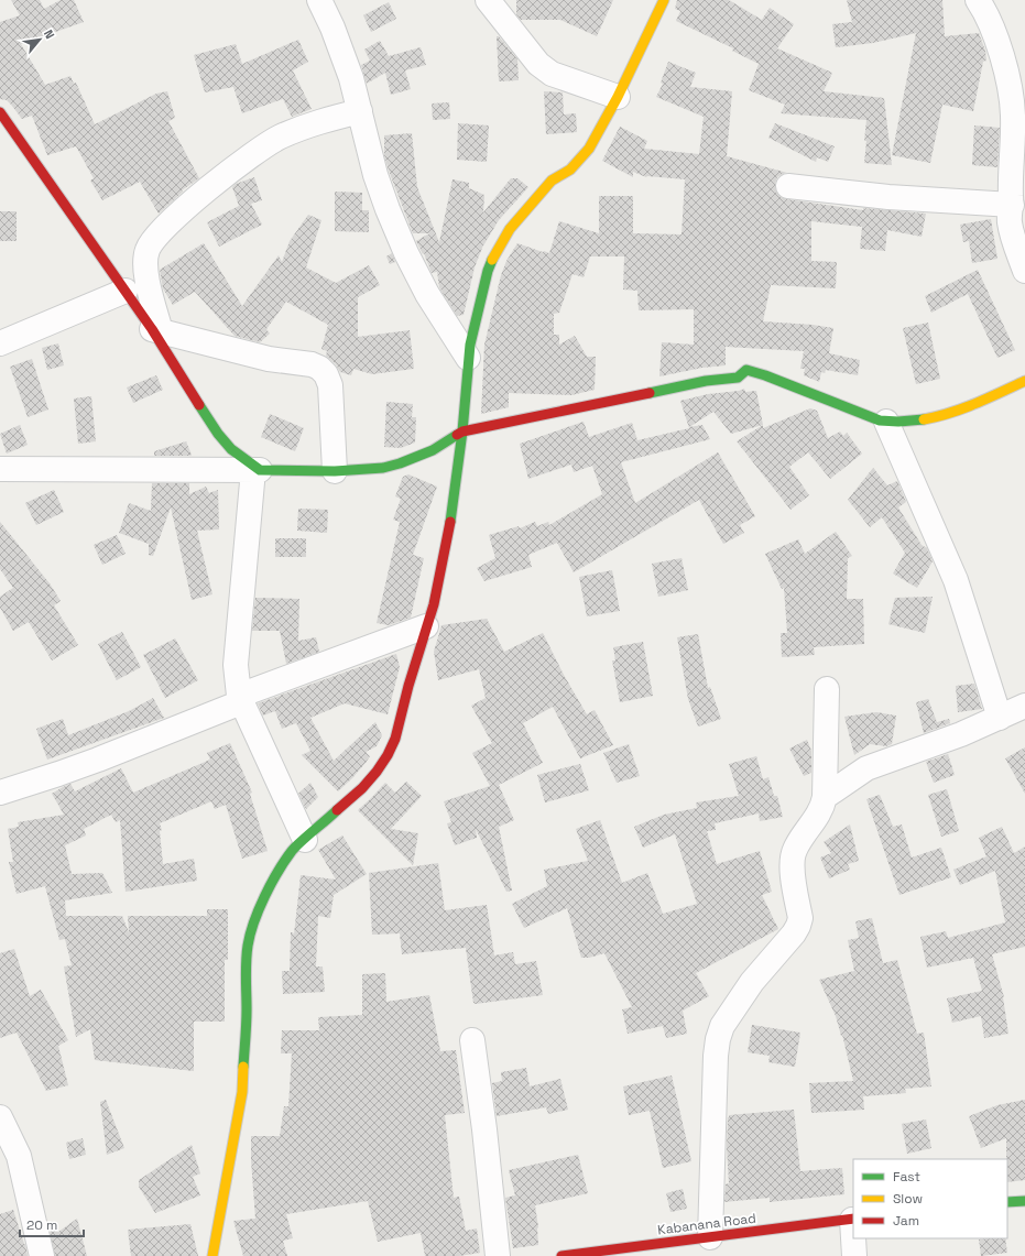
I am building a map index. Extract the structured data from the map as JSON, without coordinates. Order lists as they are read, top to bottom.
{
  "streets": {
    "street": ["Kabanana Road"]
  },
  "legend": ["Fast", "Slow", "Jam"],
  "scale_bar": "20 m",
  "north": "top right"
}
